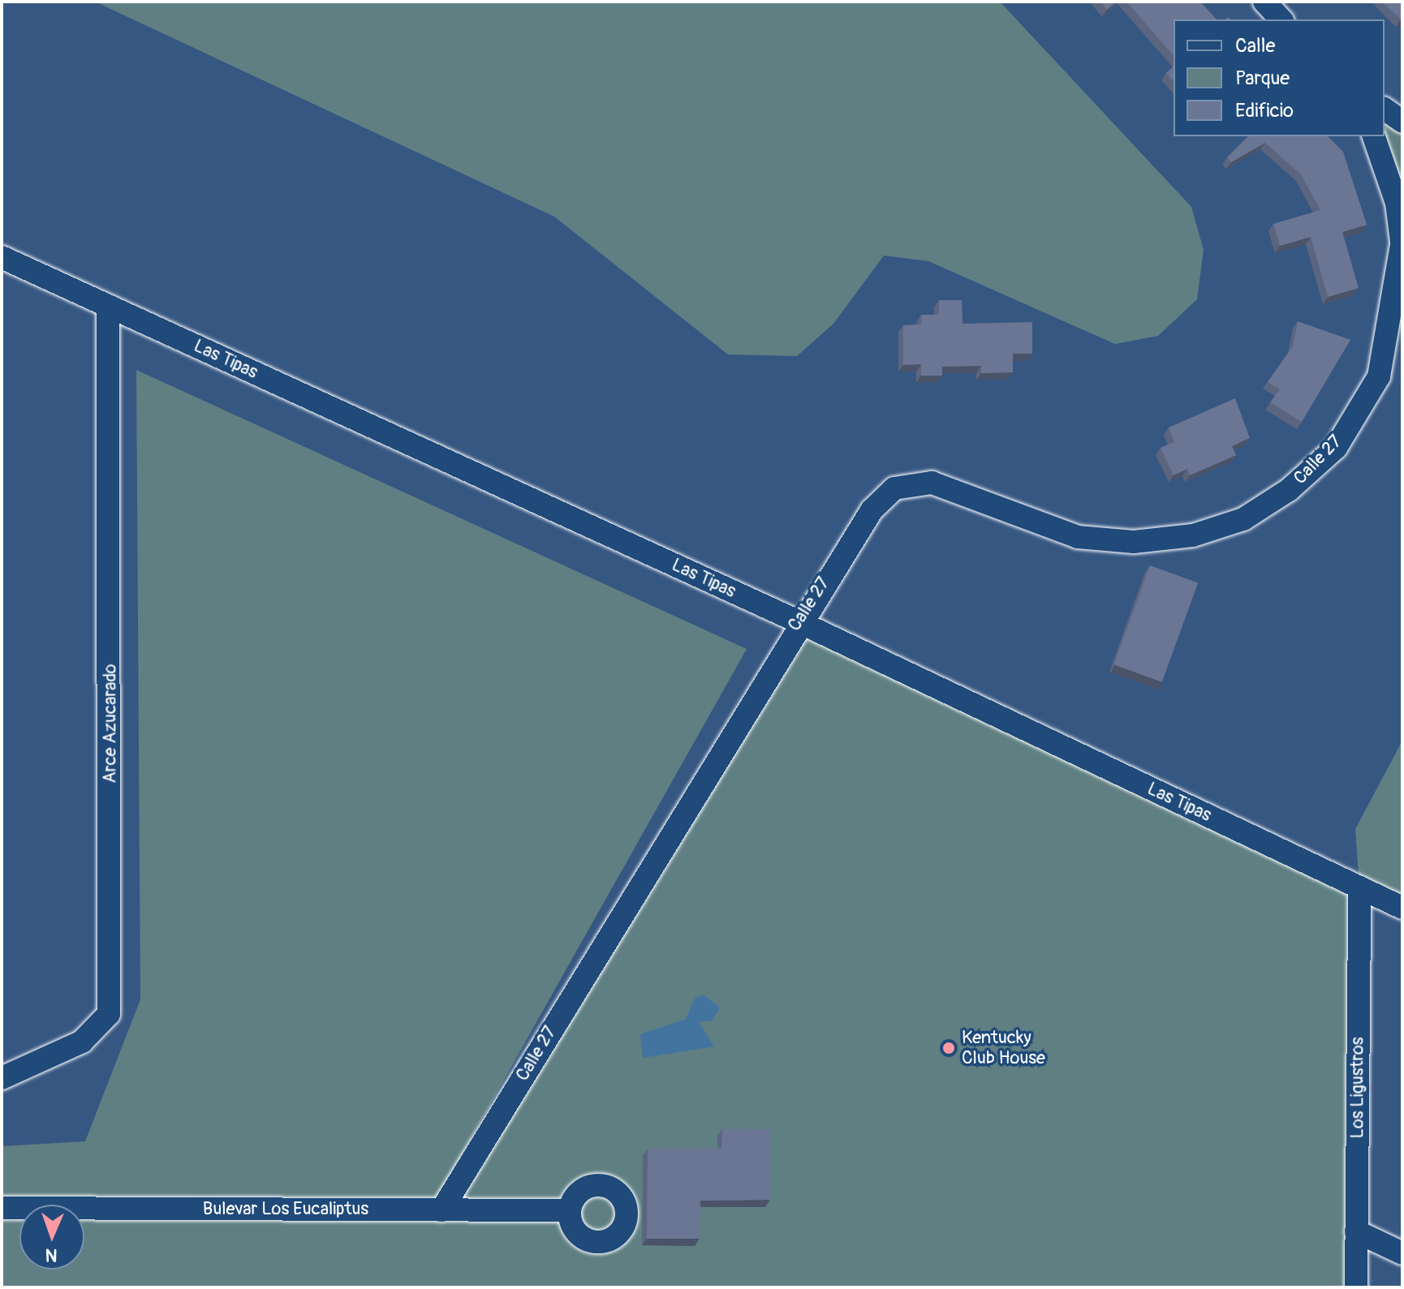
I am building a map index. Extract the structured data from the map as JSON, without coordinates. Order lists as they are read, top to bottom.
{
  "streets": {
    "street": [
      "Las Tipas",
      "Calle 27",
      "Arce Azucarado",
      "Los Ligustros",
      "Bulevar Los Eucaliptus"
    ]
  },
  "crossings": [
    ["Las Tipas", "Calle 27"],
    ["Las Tipas", "Arce Azucarado"],
    ["Las Tipas", "Los Ligustros"],
    ["Calle 27", "Bulevar Los Eucaliptus"]
  ],
  "places": ["Kentucky Club House"],
  "legend": ["Calle", "Parque", "Edificio"],
  "north": "bottom"
}
